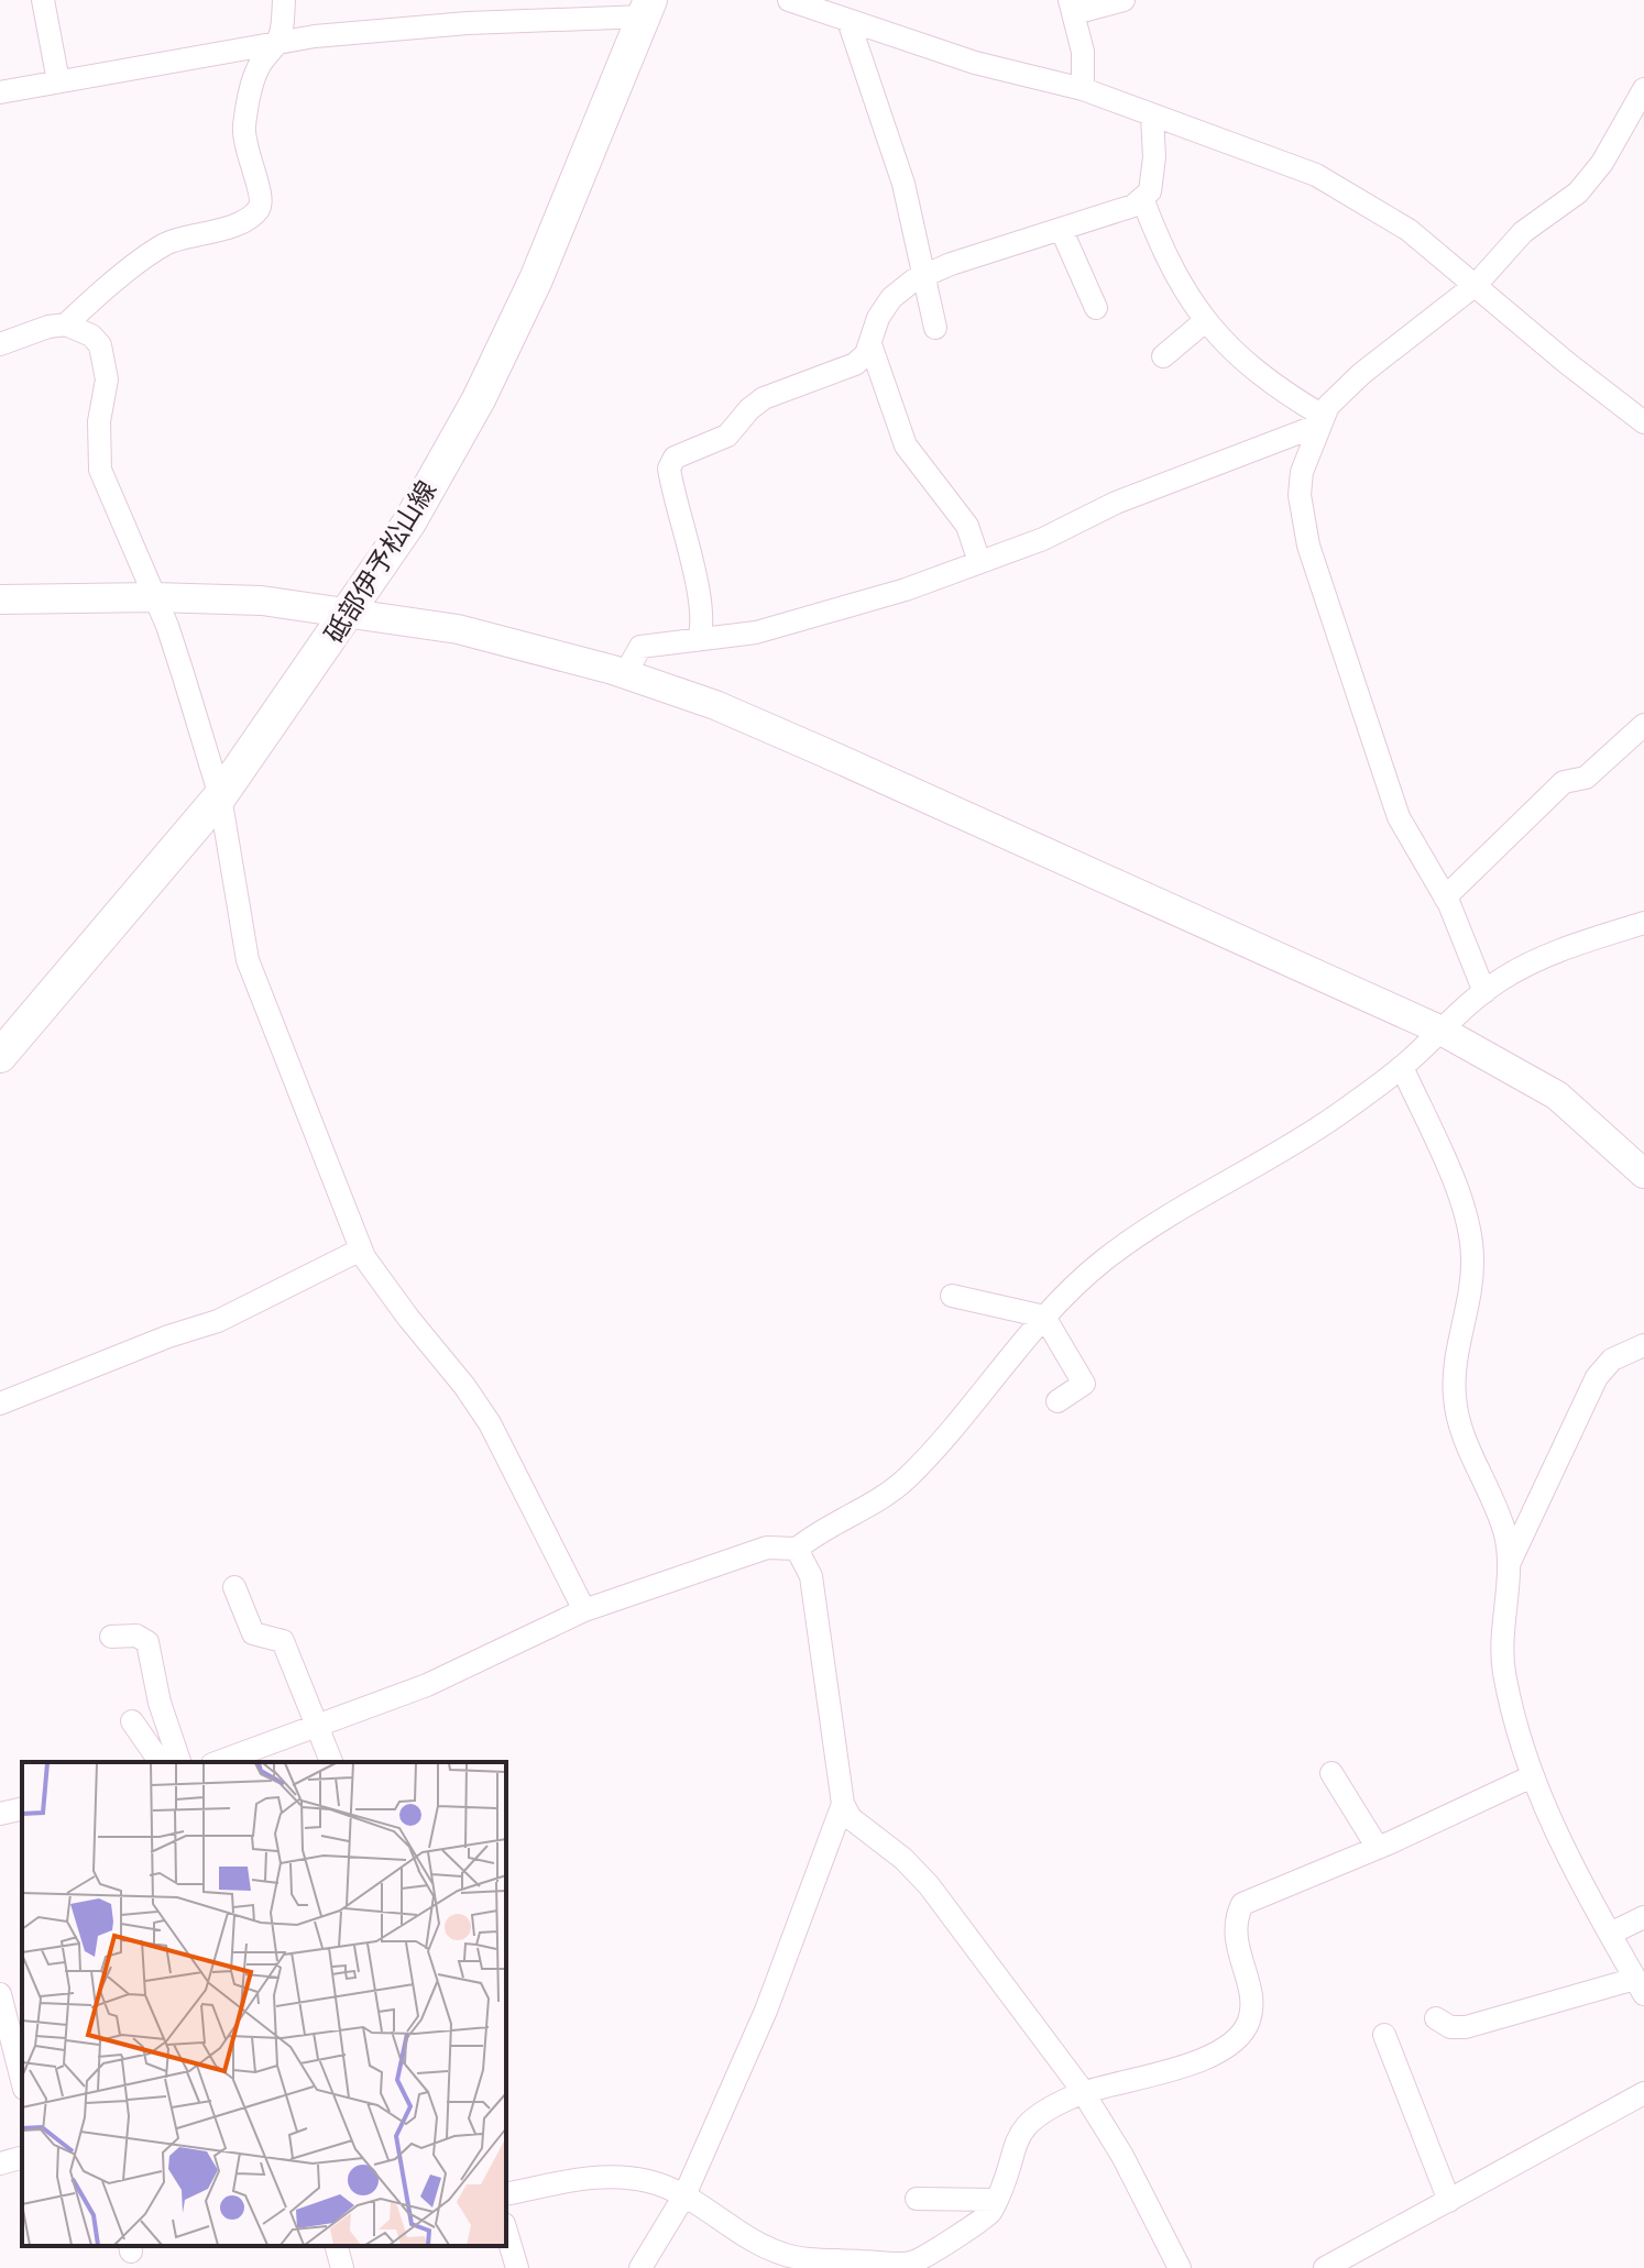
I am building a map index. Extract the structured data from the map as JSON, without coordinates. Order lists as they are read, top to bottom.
{
  "streets": {
    "main road": ["砥部伊予松山線"]
  }
}
